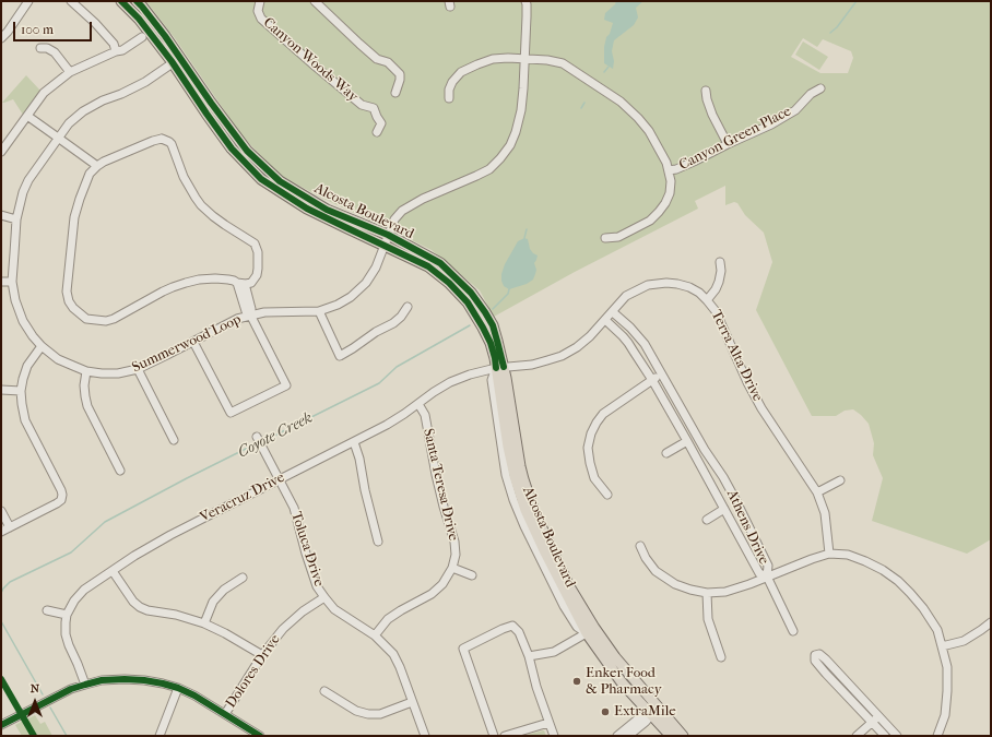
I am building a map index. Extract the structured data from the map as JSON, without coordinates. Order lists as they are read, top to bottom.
{
  "streets": {
    "main road": ["Alcosta Boulevard"],
    "street": [
      "Canyon Woods Way",
      "Canyon Green Place",
      "Summerwood Loop",
      "Terra Alta Drive",
      "Santa Teresa Drive",
      "Veracruz Drive",
      "Athens Drive",
      "Toluca Drive",
      "Dolores Drive"
    ]
  },
  "crossings": [
    ["Alcosta Boulevard", "Summerwood Loop"],
    ["Alcosta Boulevard", "Terra Alta Drive"],
    ["Alcosta Boulevard", "Veracruz Drive"],
    ["Terra Alta Drive", "Veracruz Drive"],
    ["Terra Alta Drive", "Athens Drive"],
    ["Santa Teresa Drive", "Veracruz Drive"],
    ["Santa Teresa Drive", "Toluca Drive"],
    ["Veracruz Drive", "Toluca Drive"],
    ["Toluca Drive", "Dolores Drive"]
  ],
  "water": ["Coyote Creek"],
  "places": ["Enker Food & Pharmacy", "ExtraMile"],
  "scale_bar": "100 m",
  "north": "top"
}
